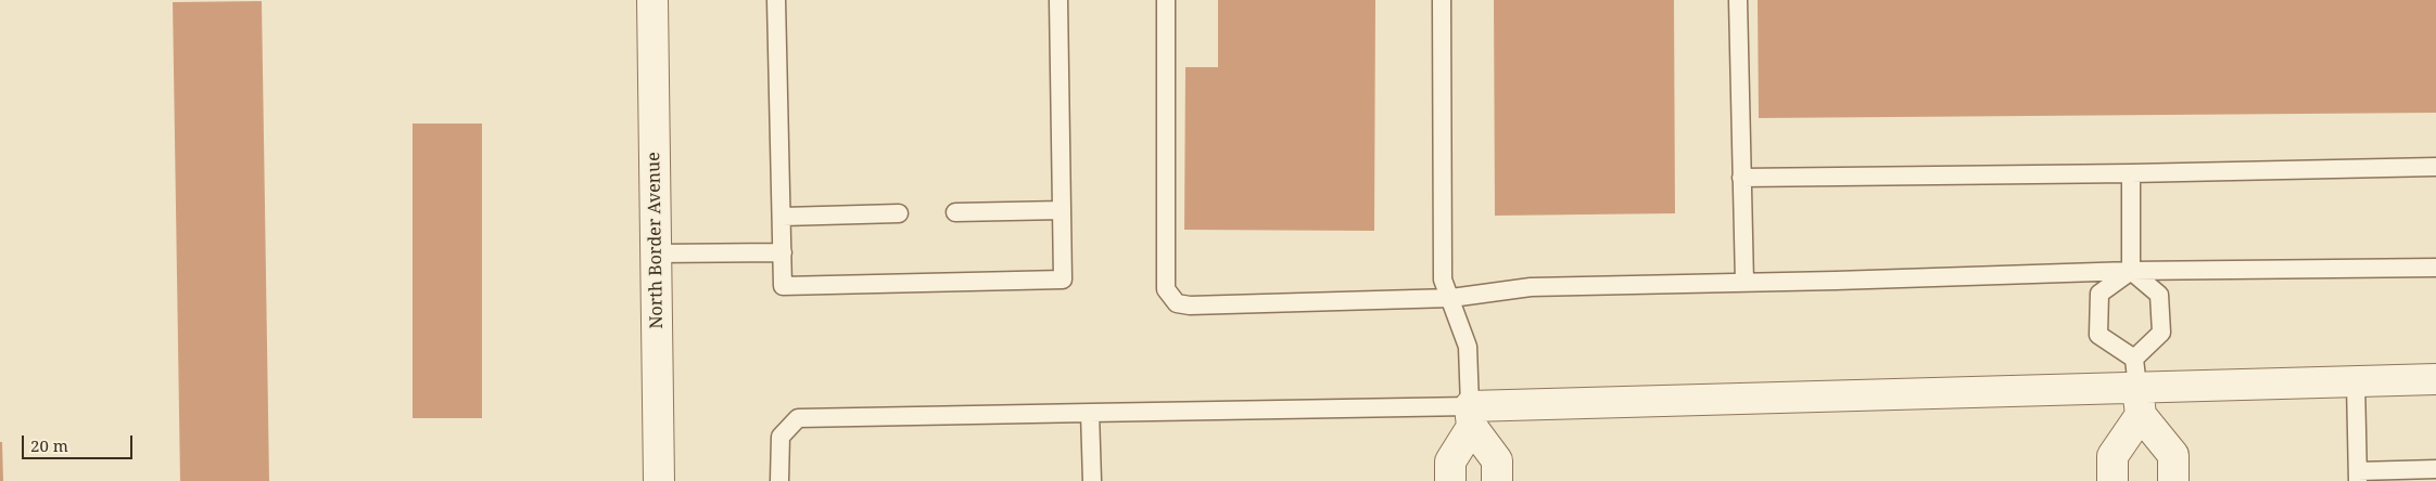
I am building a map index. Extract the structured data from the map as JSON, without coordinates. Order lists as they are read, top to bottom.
{
  "streets": {
    "street": ["North Border Avenue"]
  },
  "scale_bar": "20 m"
}
